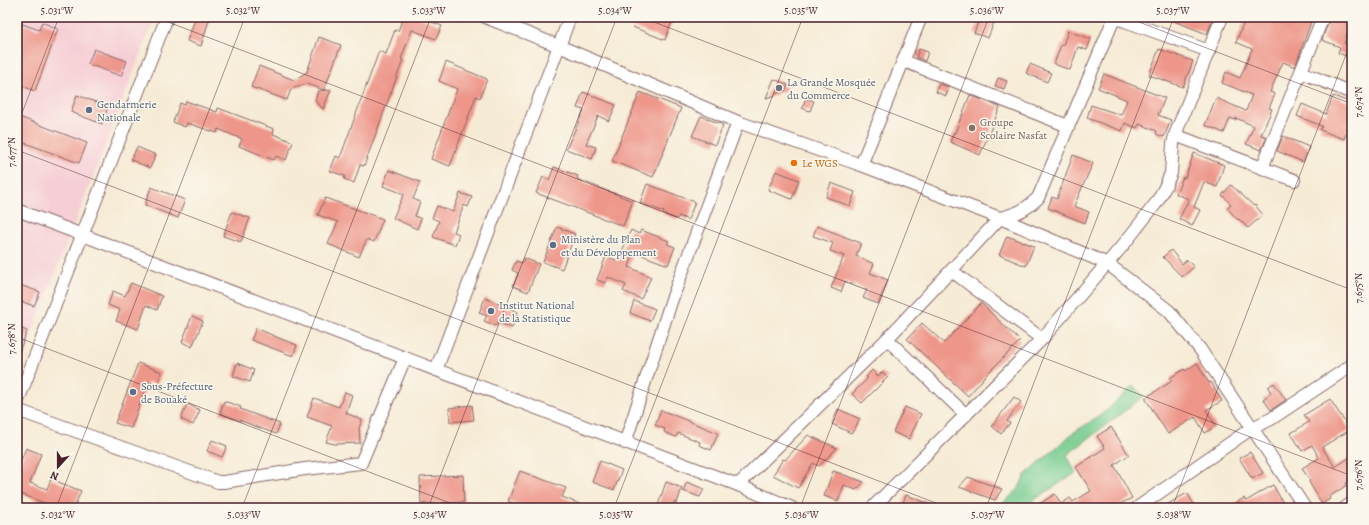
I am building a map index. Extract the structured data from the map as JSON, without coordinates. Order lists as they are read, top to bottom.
{
  "places": [
    "La Grande Mosquée du Commerce",
    "Gendarmerie Nationale",
    "Groupe Scolaire Nasfat",
    "Le WGS",
    "Ministère du Plan et du Développement",
    "Institut National de la Statistique",
    "Sous-Préfecture de Bouaké"
  ],
  "north": "bottom",
  "coordinates": [
    "5.031°W",
    "5.032°W",
    "5.033°W",
    "5.034°W",
    "5.035°W",
    "5.036°W",
    "5.037°W",
    "7.674°N",
    "7.677°N",
    "7.675°N",
    "7.678°N",
    "7.676°N",
    "5.038°W"
  ]
}
